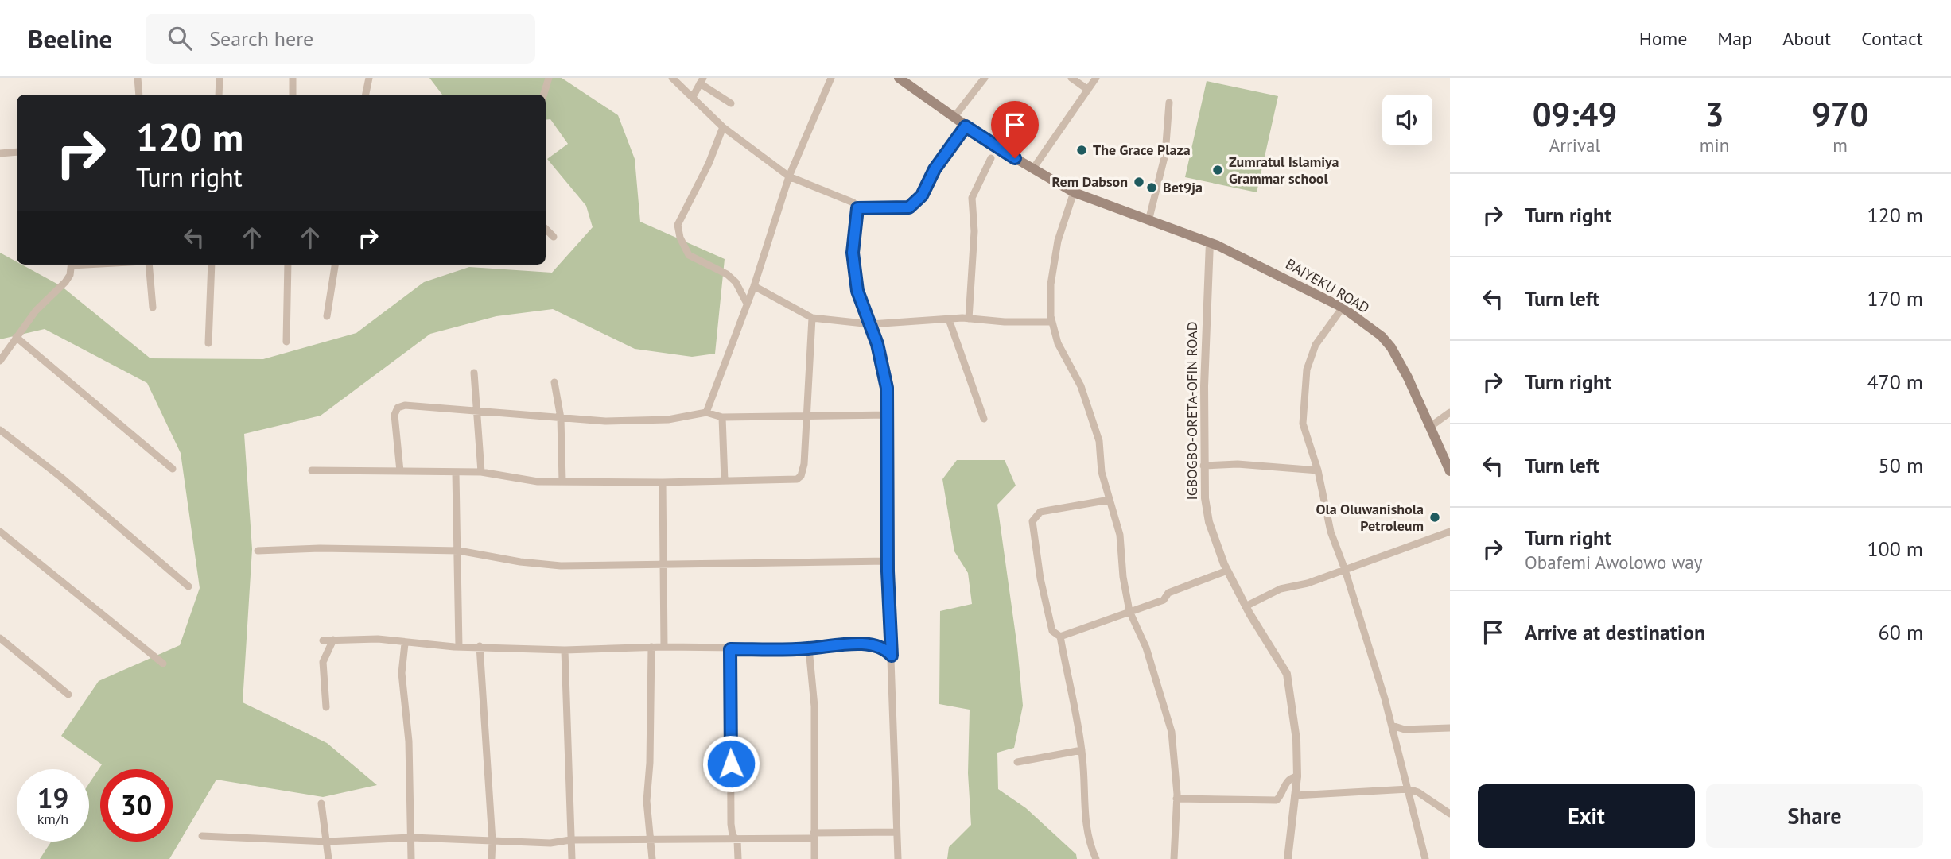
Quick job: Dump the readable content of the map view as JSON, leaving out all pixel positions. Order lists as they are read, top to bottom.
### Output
{
  "streets": {
    "main road": ["BAIYEKU ROAD"],
    "street": ["IGBOGBO-ORETA-OFIN ROAD"]
  },
  "crossings": [
    ["BAIYEKU ROAD", "IGBOGBO-ORETA-OFIN ROAD"]
  ],
  "places": [
    "The Grace Plaza",
    "Zumratul Islamiya Grammar school",
    "Rem Dabson",
    "Bet9ja",
    "Ola Oluwanishola Petroleum"
  ],
  "page": {
    "header": "Beeline",
    "search": "Search here",
    "nav": [
      "Home",
      "Map",
      "About",
      "Contact"
    ],
    "eta": [
      "09:49",
      "Arrival",
      "3",
      "min",
      "970",
      "m"
    ],
    "turn": ["120 m", "Turn right"],
    "list": [
      {
        "name": "Turn right",
        "value": "120 m"
      },
      {
        "name": "Turn left",
        "value": "170 m"
      },
      {
        "name": "Turn right",
        "value": "470 m"
      },
      {
        "name": "Turn left",
        "value": "50 m"
      },
      {
        "name": "Turn right",
        "note": "Obafemi Awolowo way",
        "value": "100 m"
      },
      {
        "name": "Arrive at destination",
        "value": "60 m"
      }
    ],
    "speed": "19 km/h",
    "limit": "30",
    "buttons": ["Exit", "Share"]
  }
}
